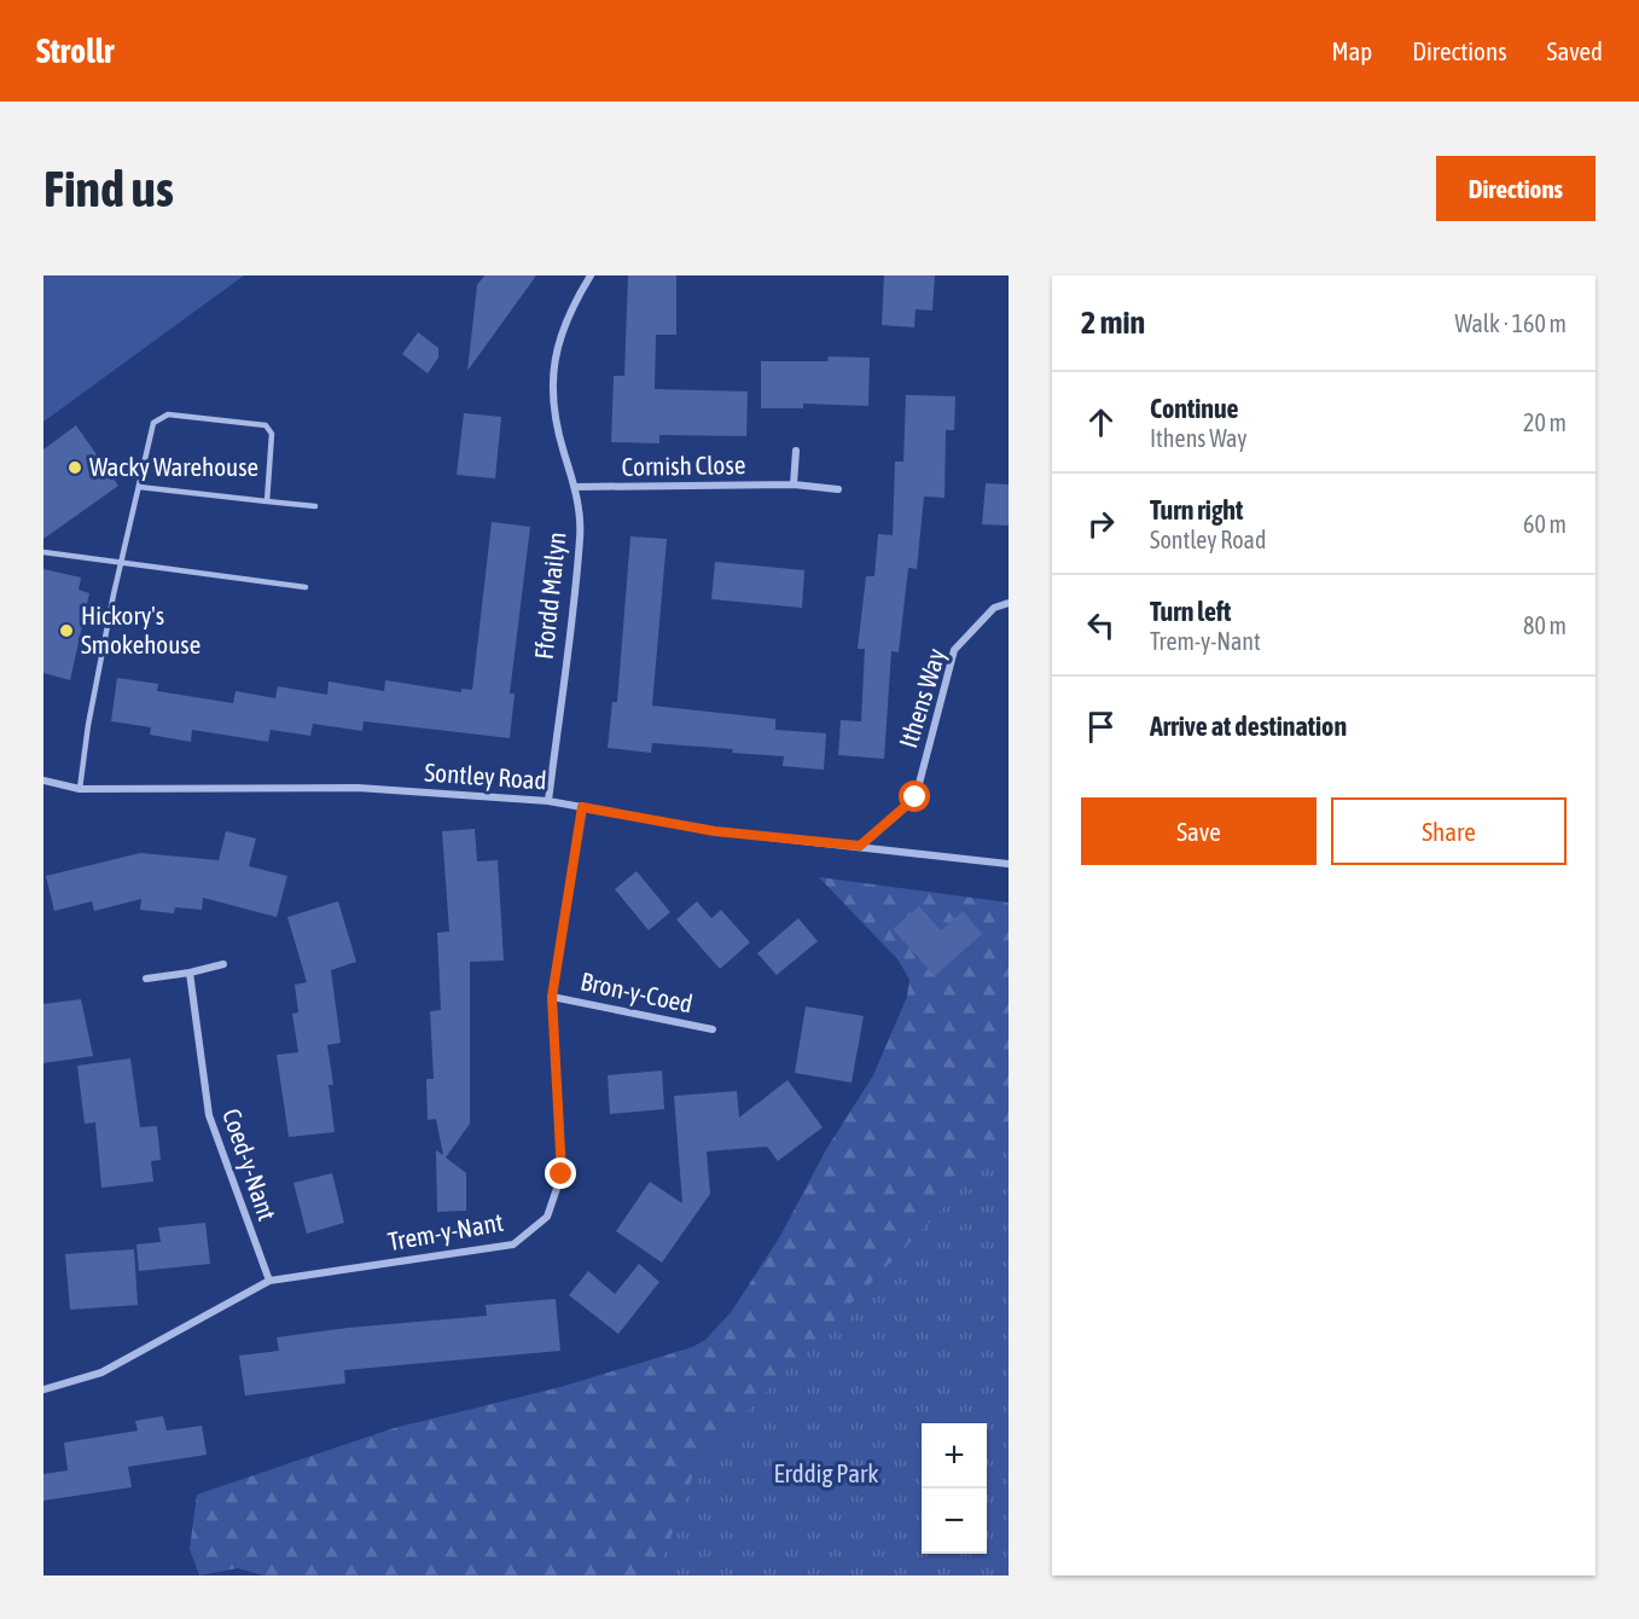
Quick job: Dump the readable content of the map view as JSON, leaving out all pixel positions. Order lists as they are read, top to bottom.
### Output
{
  "streets": {
    "street": [
      "Cornish Close",
      "Ffordd Mailyn",
      "Ithens Way",
      "Sontley Road",
      "Bron-y-Coed",
      "Coed-y-Nant",
      "Trem-y-Nant"
    ]
  },
  "crossings": [
    ["Cornish Close", "Ffordd Mailyn"],
    ["Ffordd Mailyn", "Sontley Road"],
    ["Ithens Way", "Sontley Road"],
    ["Sontley Road", "Trem-y-Nant"],
    ["Bron-y-Coed", "Trem-y-Nant"],
    ["Coed-y-Nant", "Trem-y-Nant"]
  ],
  "parks": ["Erddig Park"],
  "places": ["Wacky Warehouse", "Hickory's Smokehouse"],
  "page": {
    "header": "Strollr",
    "nav": ["Map", "Directions", "Saved"],
    "buttons": [
      "Directions",
      ["Save", "Share"]
    ],
    "title": "Find us",
    "heading": ["2 min", "Walk · 160 m"],
    "list": [
      ["Continue", "Ithens Way", "20 m"],
      ["Turn right", "Sontley Road", "60 m"],
      ["Turn left", "Trem-y-Nant", "80 m"],
      "Arrive at destination"
    ],
    "map_buttons": ["+", "−"]
  }
}
